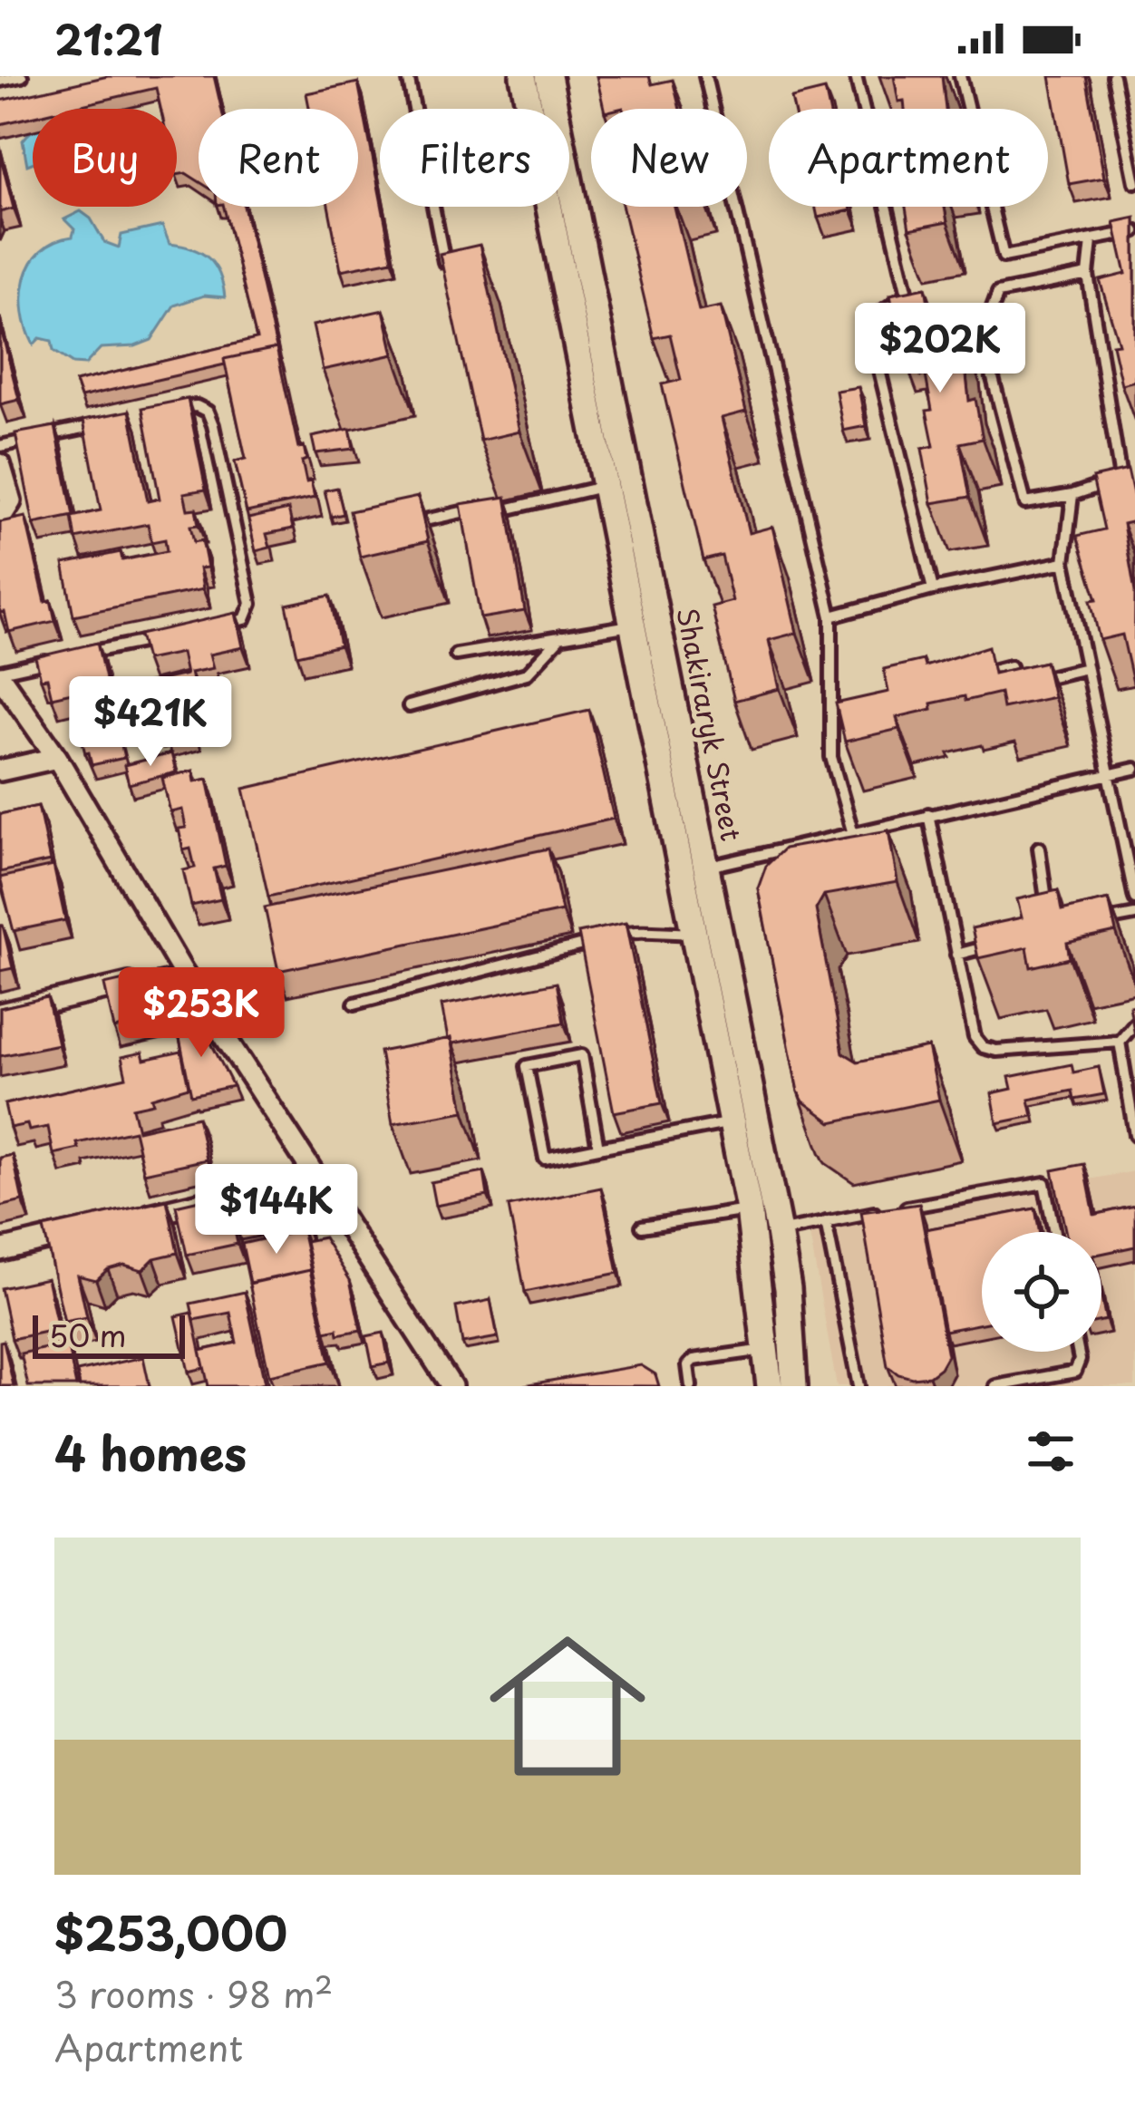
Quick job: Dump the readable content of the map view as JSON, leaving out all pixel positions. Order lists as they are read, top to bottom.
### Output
{
  "streets": {
    "main road": ["Shakiraryk Street"]
  },
  "scale_bar": "50 m",
  "page": {
    "status": "21:21",
    "chip": [
      "Buy",
      "Rent",
      "Filters",
      "New",
      "Apartment"
    ],
    "price": [
      "$202K",
      "$421K",
      "$253K",
      "$144K"
    ],
    "scale": "50 m",
    "heading": "4 homes",
    "list": [
      {
        "name": "$253,000",
        "note": "3 rooms · 98 m² · Apartment"
      }
    ]
  }
}
